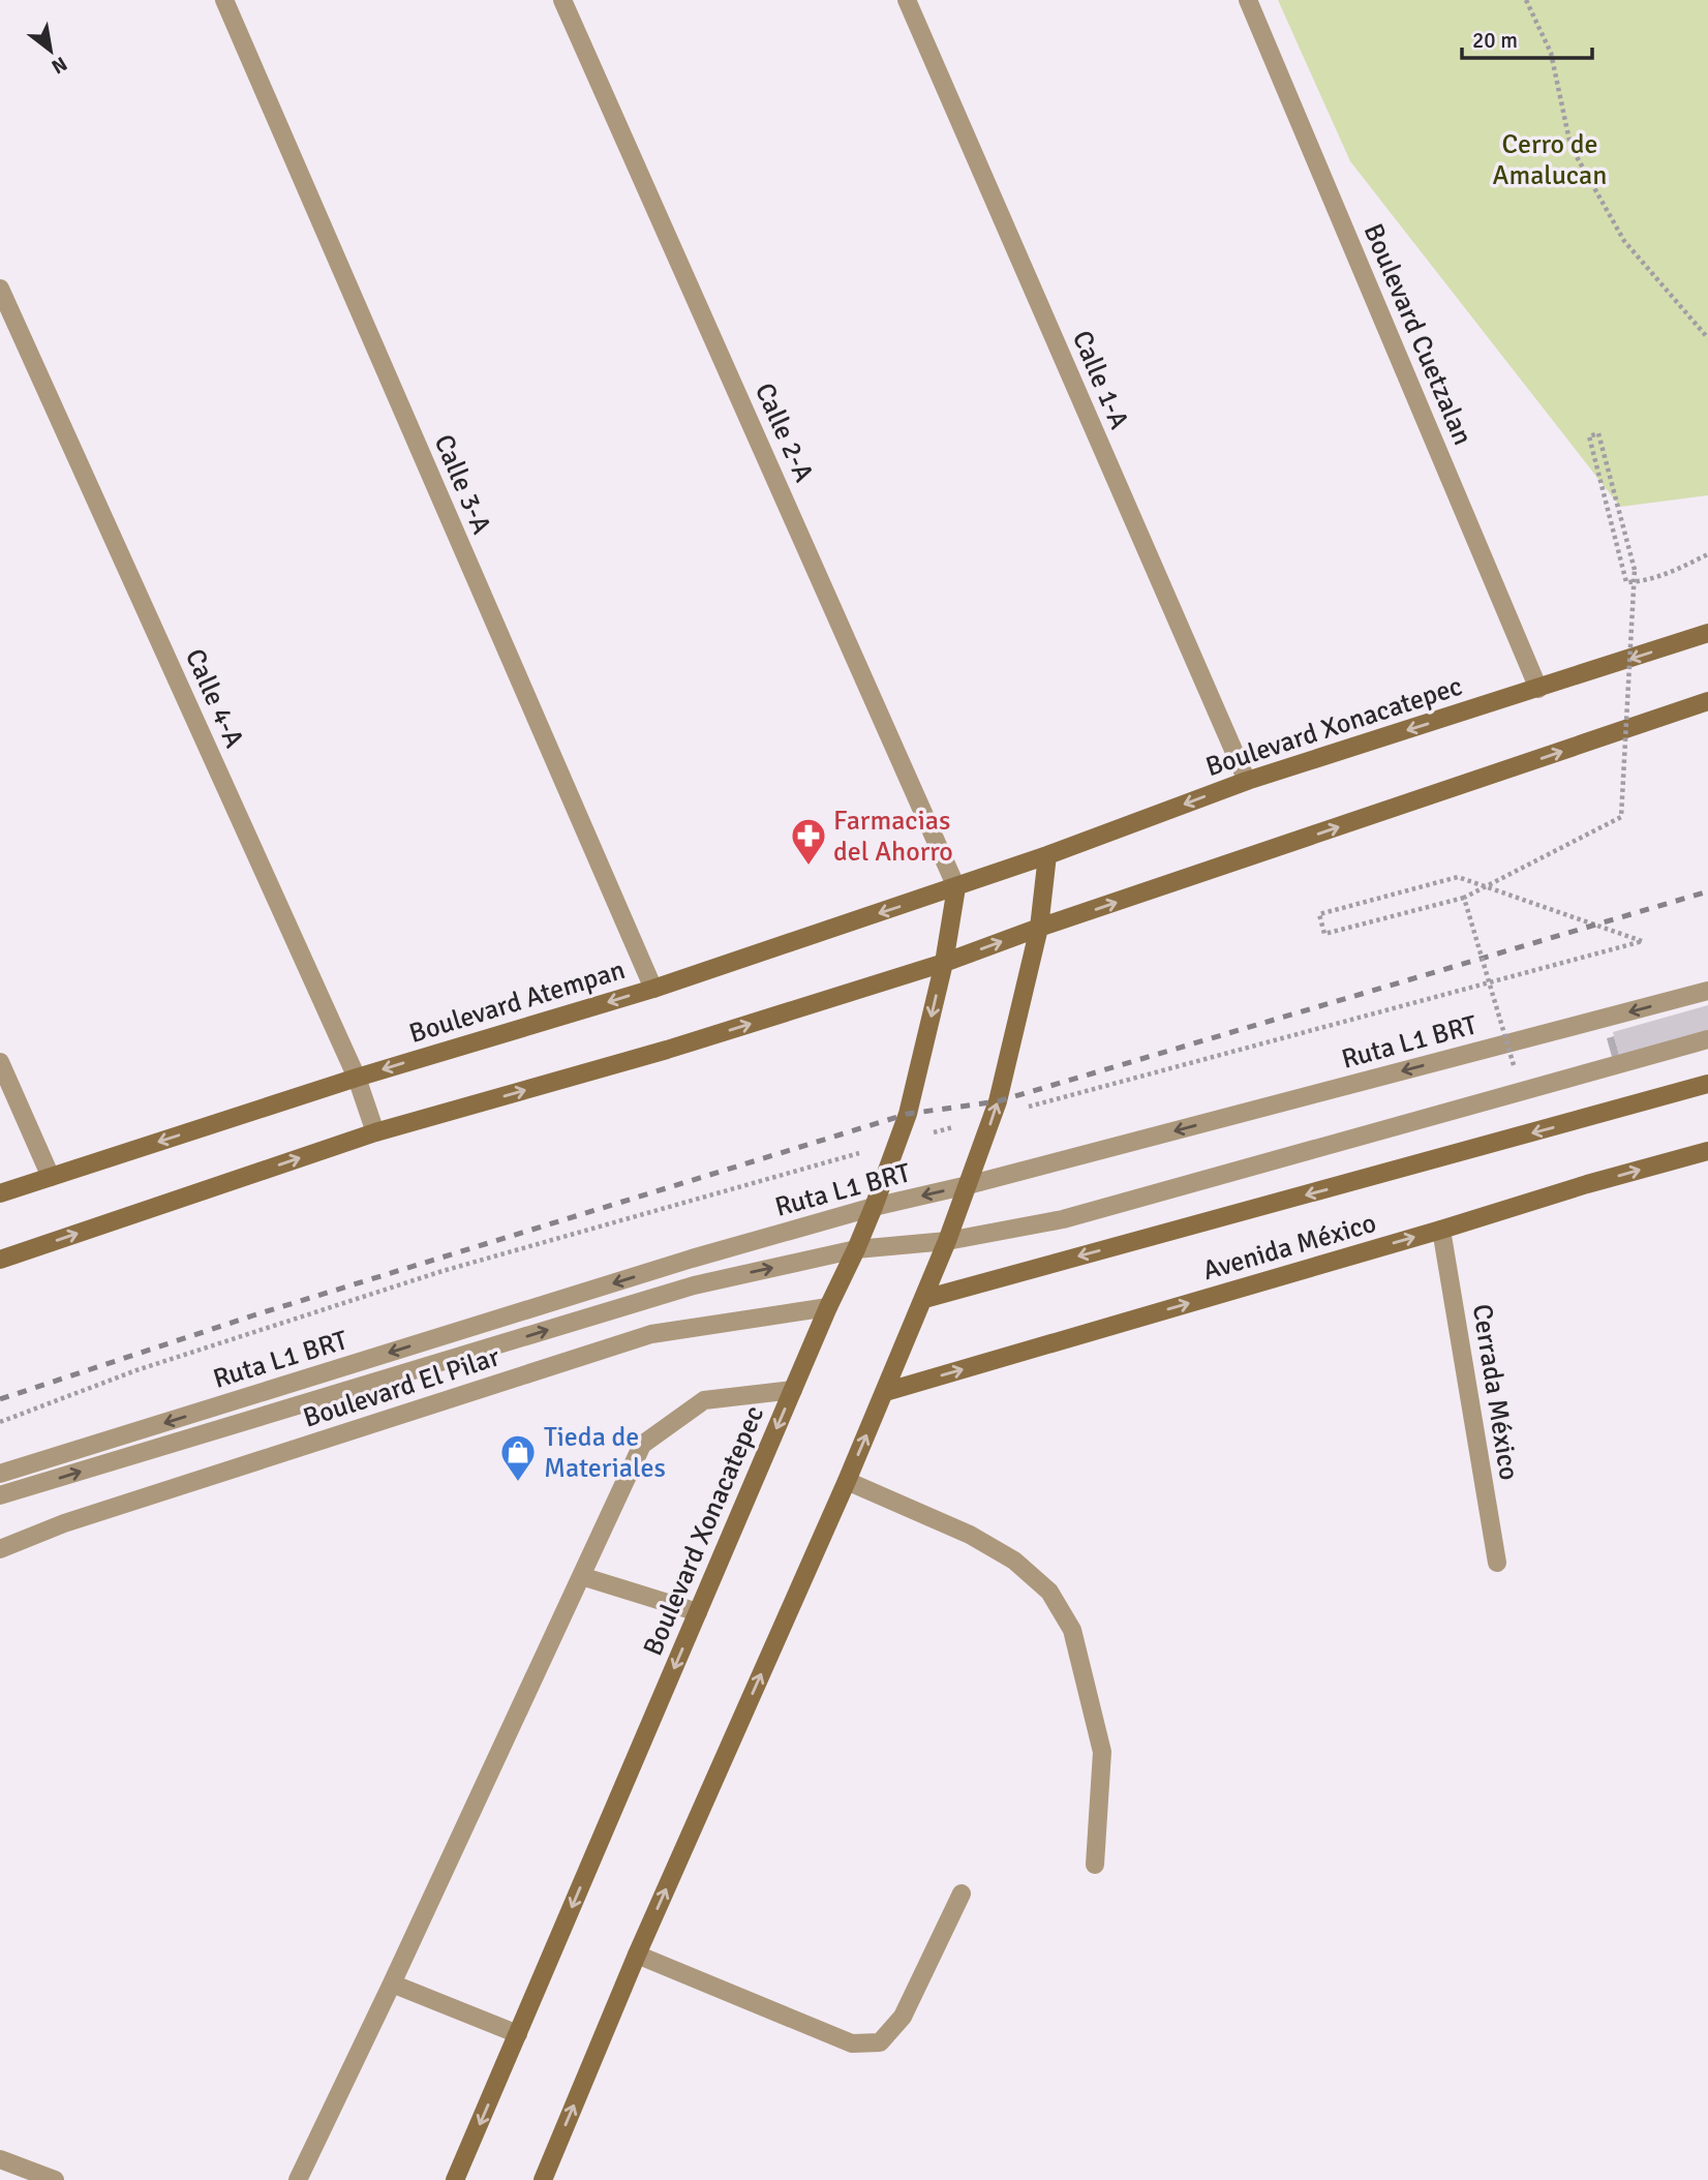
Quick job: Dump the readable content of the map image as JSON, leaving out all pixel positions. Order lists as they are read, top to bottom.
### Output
{
  "streets": {
    "main road": ["Boulevard Xonacatepec", "Boulevard Atempan", "Avenida México"],
    "street": [
      "Boulevard Cuetzalan",
      "Calle 1-A",
      "Calle 2-A",
      "Calle 3-A",
      "Calle 4-A",
      "Ruta L1 BRT",
      "Boulevard El Pilar",
      "Cerrada México"
    ]
  },
  "crossings": [
    ["Boulevard Cuetzalan", "Boulevard Xonacatepec"],
    ["Calle 1-A", "Boulevard Xonacatepec"],
    ["Calle 2-A", "Boulevard Xonacatepec"],
    ["Calle 2-A", "Boulevard Atempan"],
    ["Calle 3-A", "Boulevard Atempan"],
    ["Calle 4-A", "Boulevard Atempan"],
    ["Boulevard Xonacatepec", "Boulevard Atempan"],
    ["Boulevard Xonacatepec", "Ruta L1 BRT"],
    ["Boulevard Xonacatepec", "Boulevard El Pilar"],
    ["Avenida México", "Cerrada México"]
  ],
  "parks": ["Cerro de Amalucan"],
  "places": {
    "pharmacy": ["Farmacias del Ahorro"],
    "shop": ["Tieda de Materiales"]
  },
  "scale_bar": "20 m",
  "north": "bottom right"
}
